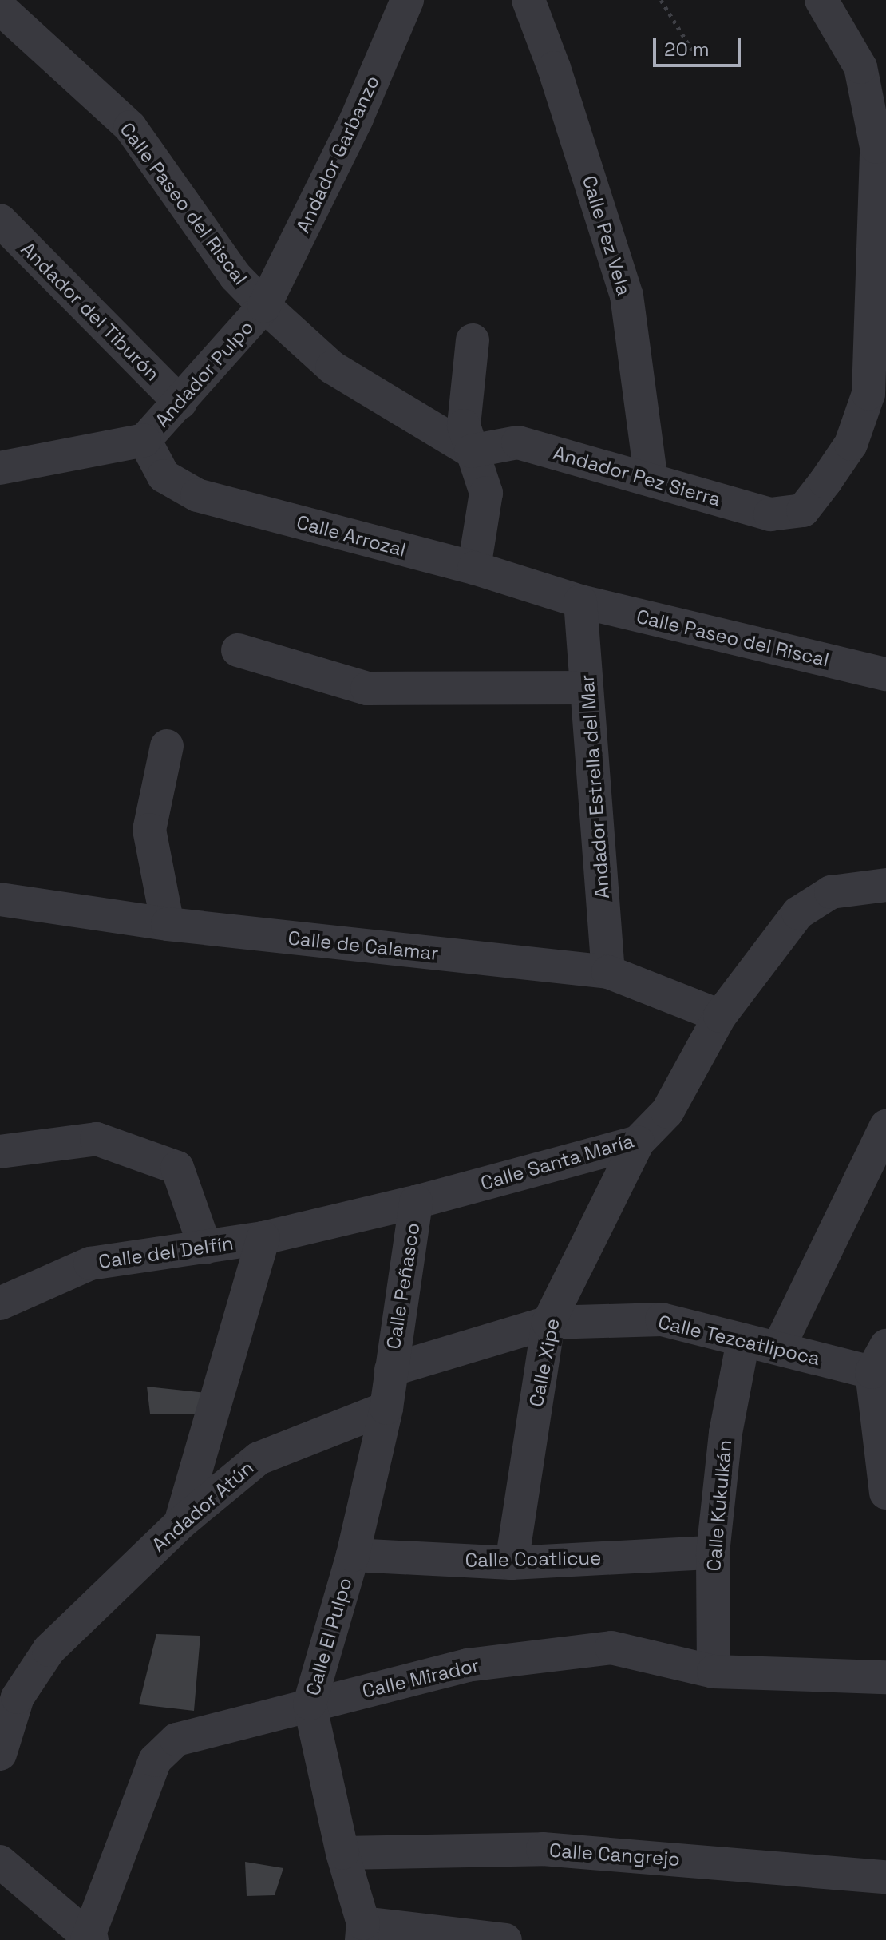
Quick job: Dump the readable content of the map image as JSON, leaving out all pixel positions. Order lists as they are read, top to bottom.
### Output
{
  "streets": {
    "street": [
      "Andador Garbanzo",
      "Calle Paseo del Riscal",
      "Calle Pez Vela",
      "Andador del Tiburón",
      "Andador Pulpo",
      "Andador Pez Sierra",
      "Calle Arrozal",
      "Andador Estrella del Mar",
      "Calle de Calamar",
      "Calle Santa María",
      "Calle del Delfín",
      "Calle Peñasco",
      "Calle Tezcatlipoca",
      "Calle Xipe",
      "Calle Kukulkán",
      "Andador Atún",
      "Calle Coatlicue",
      "Calle El Pulpo",
      "Calle Mirador",
      "Calle Cangrejo"
    ]
  },
  "crossings": [
    ["Andador Garbanzo", "Calle Paseo del Riscal"],
    ["Andador Garbanzo", "Andador Pulpo"],
    ["Calle Paseo del Riscal", "Andador Pulpo"],
    ["Calle Paseo del Riscal", "Andador Pez Sierra"],
    ["Calle Paseo del Riscal", "Calle Arrozal"],
    ["Calle Paseo del Riscal", "Andador Estrella del Mar"],
    ["Calle Pez Vela", "Andador Pez Sierra"],
    ["Andador del Tiburón", "Andador Pulpo"],
    ["Andador Pulpo", "Calle Arrozal"],
    ["Calle Arrozal", "Andador Estrella del Mar"],
    ["Andador Estrella del Mar", "Calle de Calamar"],
    ["Calle de Calamar", "Calle Santa María"],
    ["Calle Santa María", "Calle del Delfín"],
    ["Calle Santa María", "Calle Peñasco"],
    ["Calle Santa María", "Calle Xipe"],
    ["Calle Peñasco", "Calle Tezcatlipoca"],
    ["Calle Peñasco", "Calle El Pulpo"],
    ["Calle Tezcatlipoca", "Calle Xipe"],
    ["Calle Tezcatlipoca", "Calle Kukulkán"],
    ["Calle Tezcatlipoca", "Calle El Pulpo"],
    ["Calle Xipe", "Calle Coatlicue"],
    ["Calle Kukulkán", "Calle Coatlicue"],
    ["Calle Kukulkán", "Calle Mirador"],
    ["Andador Atún", "Calle El Pulpo"],
    ["Calle Coatlicue", "Calle El Pulpo"],
    ["Calle El Pulpo", "Calle Mirador"],
    ["Calle El Pulpo", "Calle Cangrejo"]
  ],
  "scale_bar": "20 m"
}
